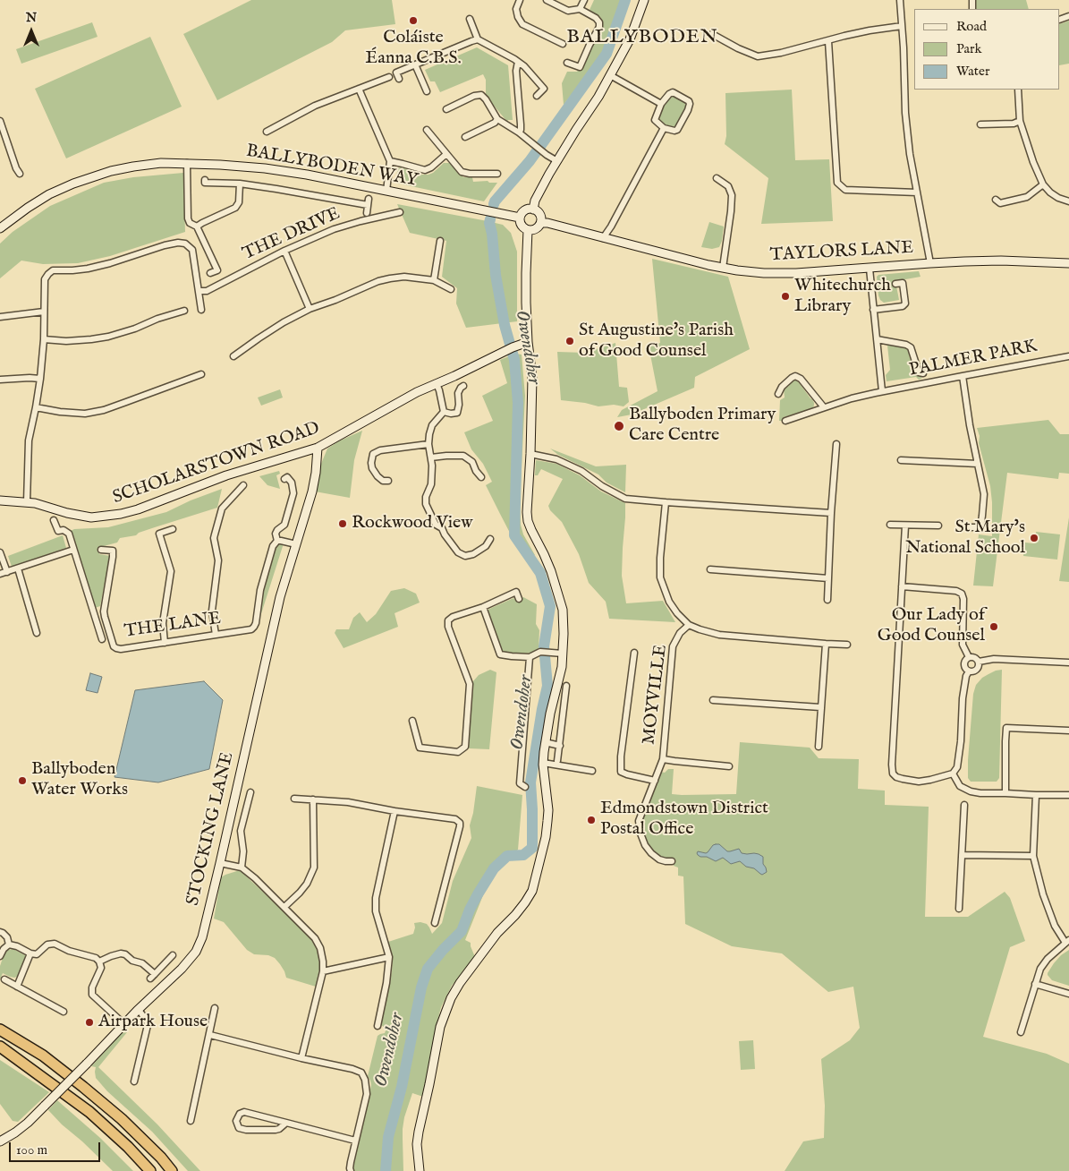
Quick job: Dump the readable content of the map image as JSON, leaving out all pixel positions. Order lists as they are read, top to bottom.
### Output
{
  "streets": {
    "main road": [
      "BALLYBODEN WAY",
      "TAYLORS LANE",
      "SCHOLARSTOWN ROAD",
      "STOCKING LANE"
    ],
    "street": [
      "THE DRIVE",
      "PALMER PARK",
      "THE LANE",
      "MOYVILLE"
    ]
  },
  "crossings": [
    ["BALLYBODEN WAY", "TAYLORS LANE"],
    ["SCHOLARSTOWN ROAD", "STOCKING LANE"]
  ],
  "districts": ["BALLYBODEN"],
  "water": ["Owendoher"],
  "places": [
    "Coláiste Éanna C.B.S.",
    "Whitechurch Library",
    "St Augustine's Parish of Good Counsel",
    "Ballyboden Primary Care Centre",
    "Rockwood View",
    "St Mary's National School",
    "Our Lady of Good Counsel",
    "Ballyboden Water Works",
    "Edmondstown District Postal Office",
    "Airpark House"
  ],
  "legend": ["Road", "Park", "Water"],
  "scale_bar": "100 m",
  "north": "top"
}
